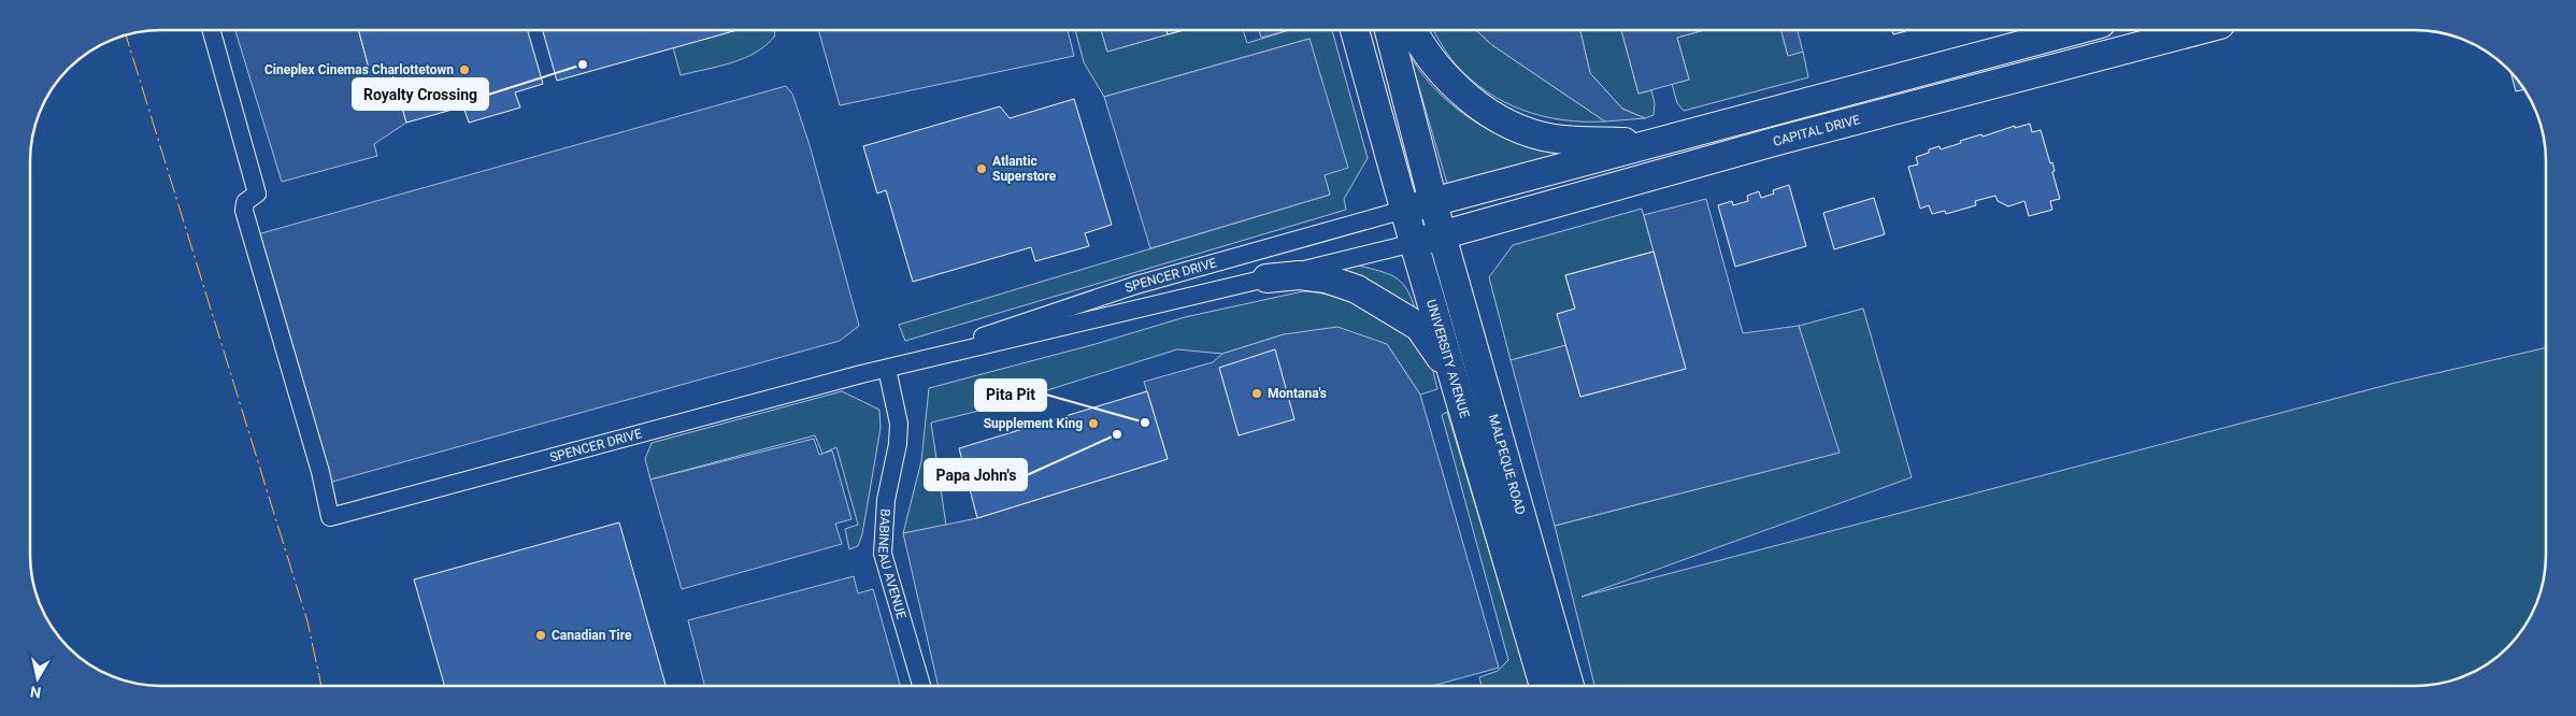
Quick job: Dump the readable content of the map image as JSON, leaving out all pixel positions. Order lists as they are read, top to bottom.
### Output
{
  "streets": {
    "main road": [
      "CAPITAL DRIVE",
      "SPENCER DRIVE",
      "UNIVERSITY AVENUE",
      "MALPEQUE ROAD"
    ],
    "street": ["BABINEAU AVENUE"]
  },
  "crossings": [
    ["CAPITAL DRIVE", "SPENCER DRIVE"],
    ["CAPITAL DRIVE", "UNIVERSITY AVENUE"],
    ["CAPITAL DRIVE", "MALPEQUE ROAD"],
    ["SPENCER DRIVE", "UNIVERSITY AVENUE"],
    ["SPENCER DRIVE", "BABINEAU AVENUE"]
  ],
  "places": [
    "Royalty Crossing",
    "Cineplex Cinemas Charlottetown",
    "Atlantic Superstore",
    "Montana's",
    "Pita Pit",
    "Supplement King",
    "Papa John's",
    "Canadian Tire"
  ],
  "north": "bottom"
}
